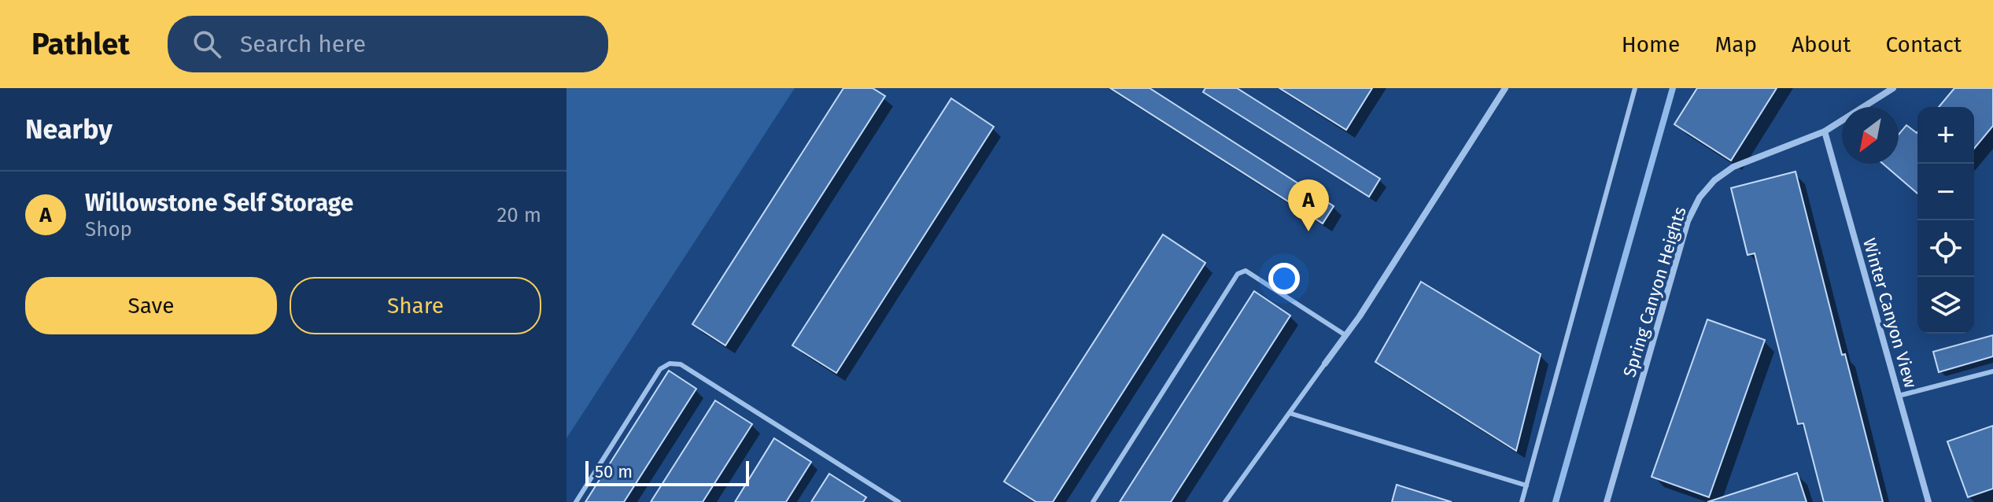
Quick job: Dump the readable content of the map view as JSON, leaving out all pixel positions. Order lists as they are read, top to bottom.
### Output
{
  "streets": {
    "street": ["Spring Canyon Heights", "Winter Canyon View"]
  },
  "crossings": [
    ["Spring Canyon Heights", "Winter Canyon View"]
  ],
  "scale_bar": "50 m",
  "north": "bottom left",
  "page": {
    "header": "Pathlet",
    "search": "Search here",
    "nav": [
      "Home",
      "Map",
      "About",
      "Contact"
    ],
    "heading": "Nearby",
    "map_buttons": ["+", "−"],
    "list": [
      {
        "mark": "A",
        "name": "Willowstone Self Storage",
        "note": "Shop",
        "value": "20 m"
      }
    ],
    "pins": "A",
    "buttons": ["Save", "Share"],
    "scale": "50 m"
  }
}
